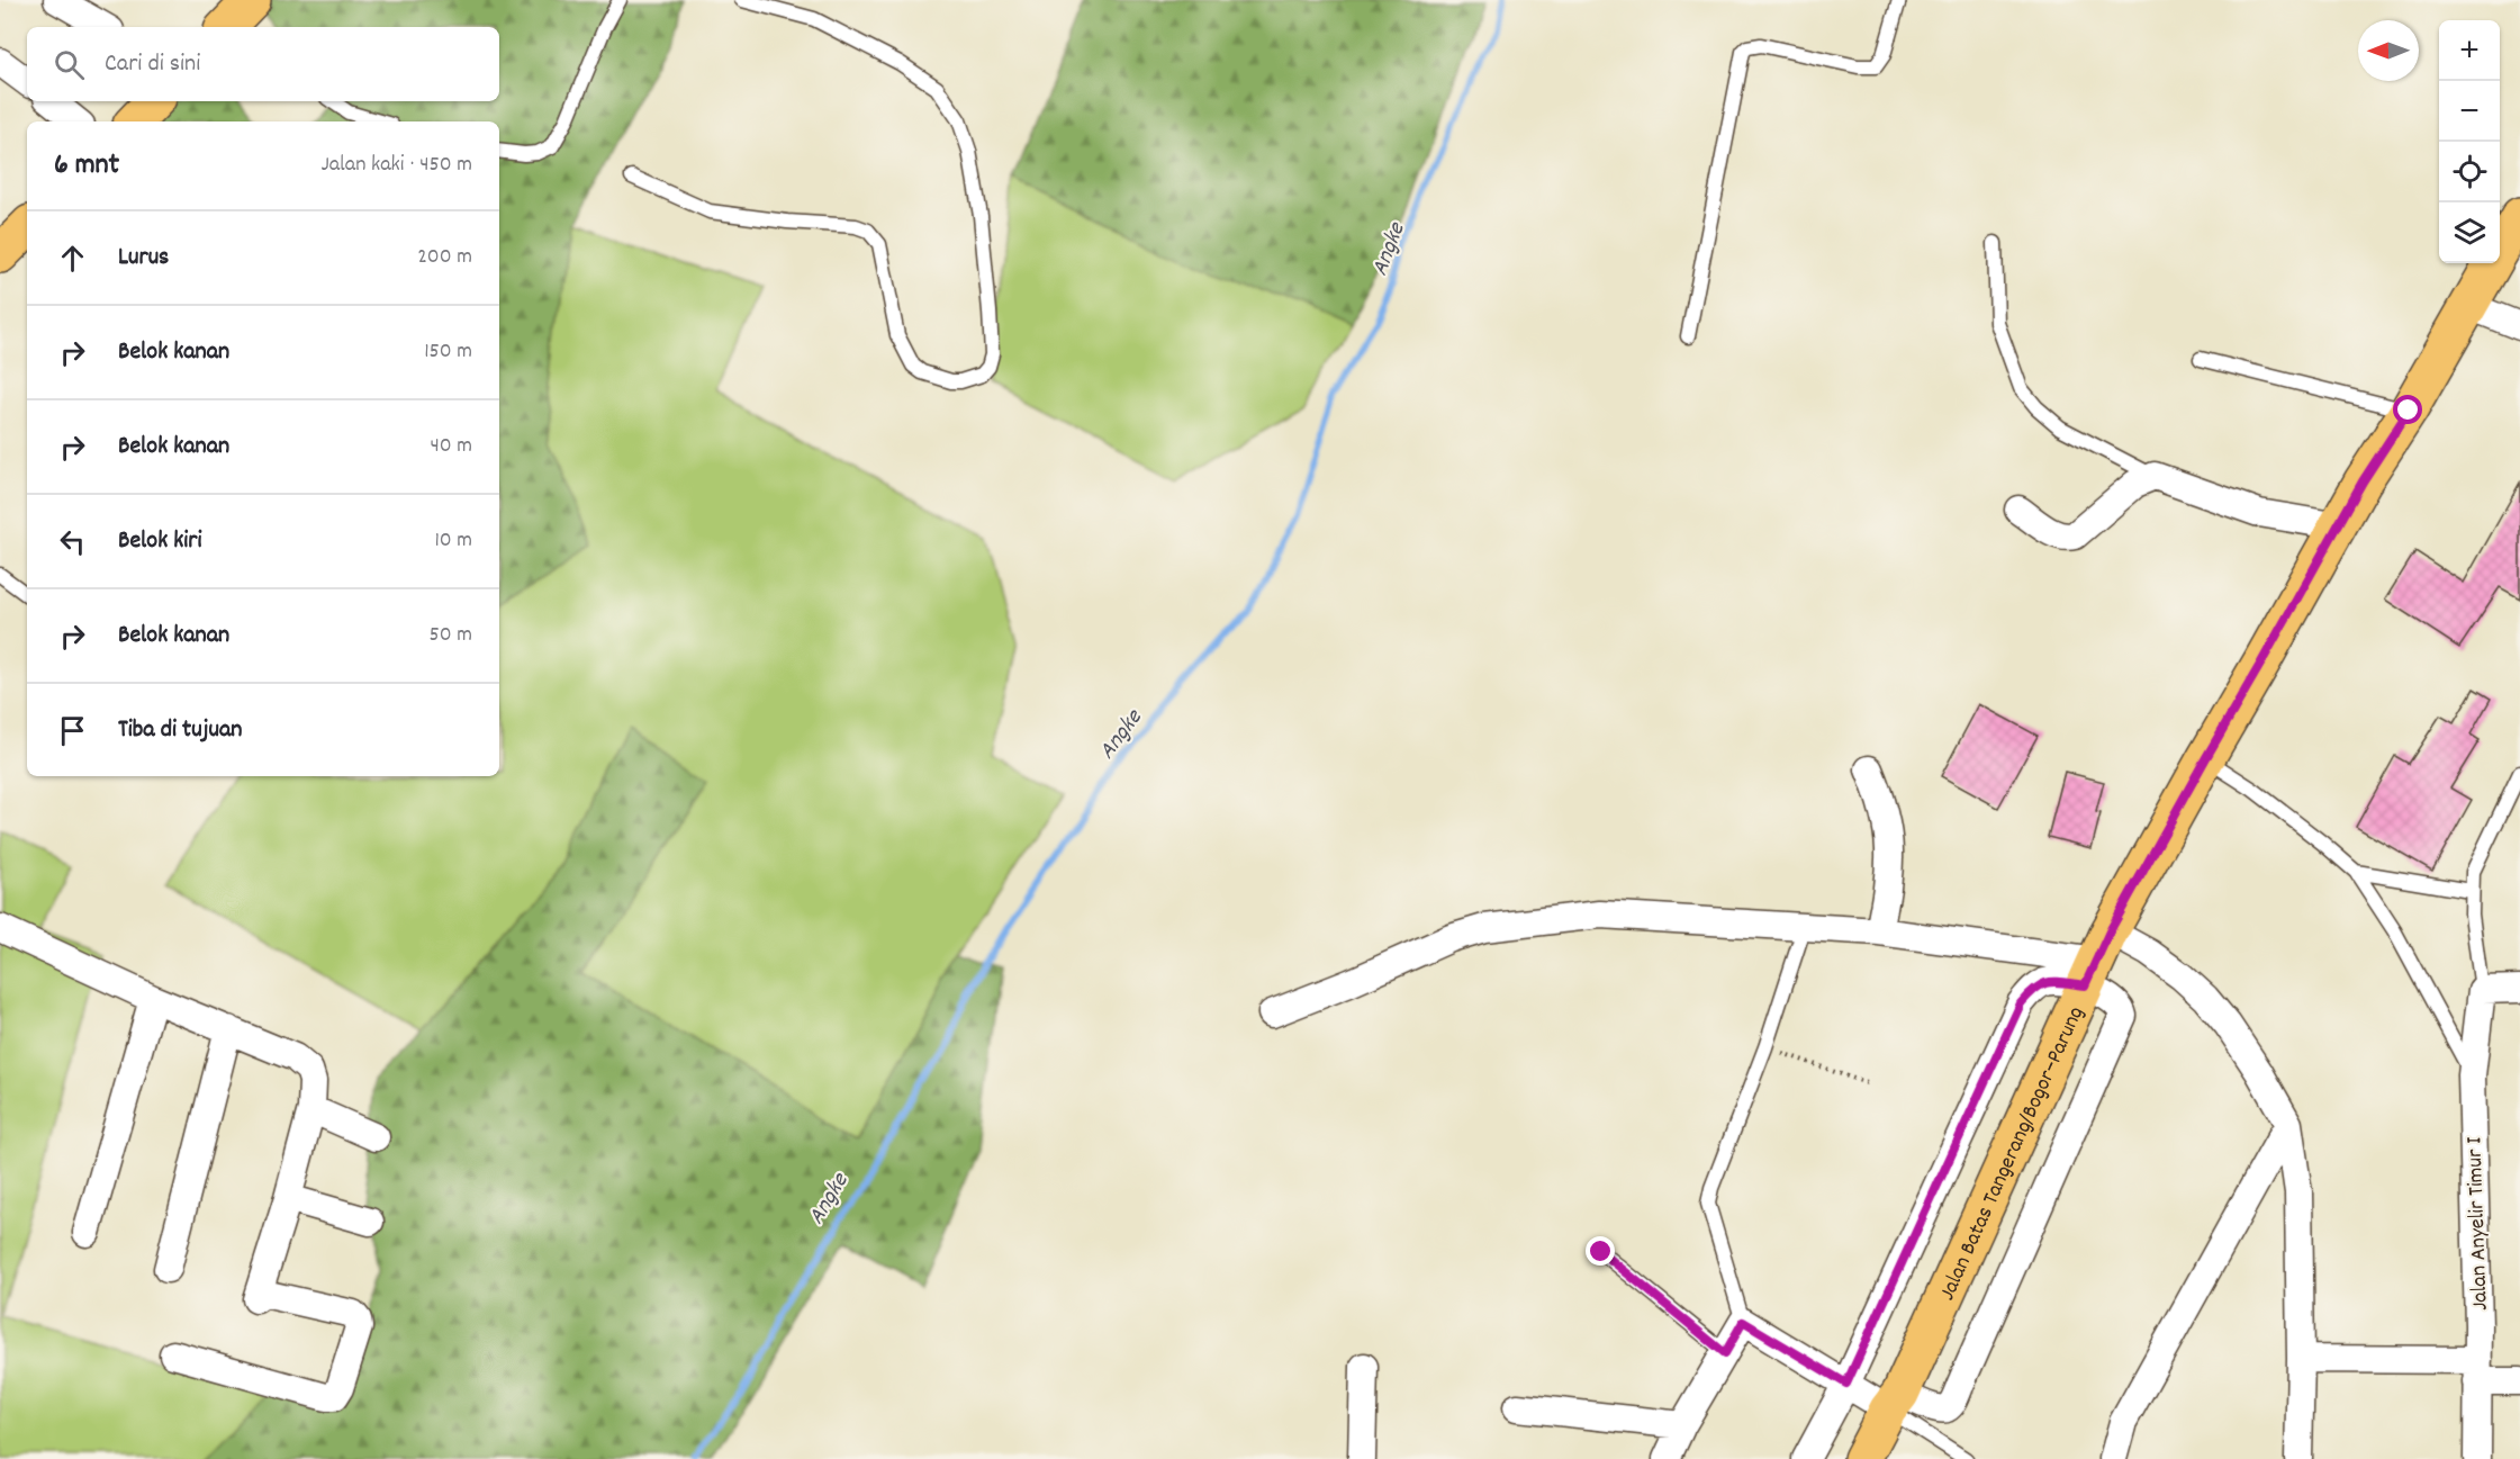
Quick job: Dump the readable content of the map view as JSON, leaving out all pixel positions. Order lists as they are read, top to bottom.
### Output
{
  "streets": {
    "main road": ["Jalan Batas Tangerang/Bogor–Parung"],
    "street": ["Jalan Anyelir Timur I"]
  },
  "water": ["Angke"],
  "north": "left",
  "page": {
    "map_buttons": ["+", "−"],
    "search": "Cari di sini",
    "heading": ["6 mnt", "Jalan kaki · 450 m"],
    "list": [
      ["Lurus", "200 m"],
      ["Belok kanan", "150 m"],
      ["Belok kanan", "40 m"],
      ["Belok kiri", "10 m"],
      ["Belok kanan", "50 m"],
      "Tiba di tujuan"
    ]
  }
}
